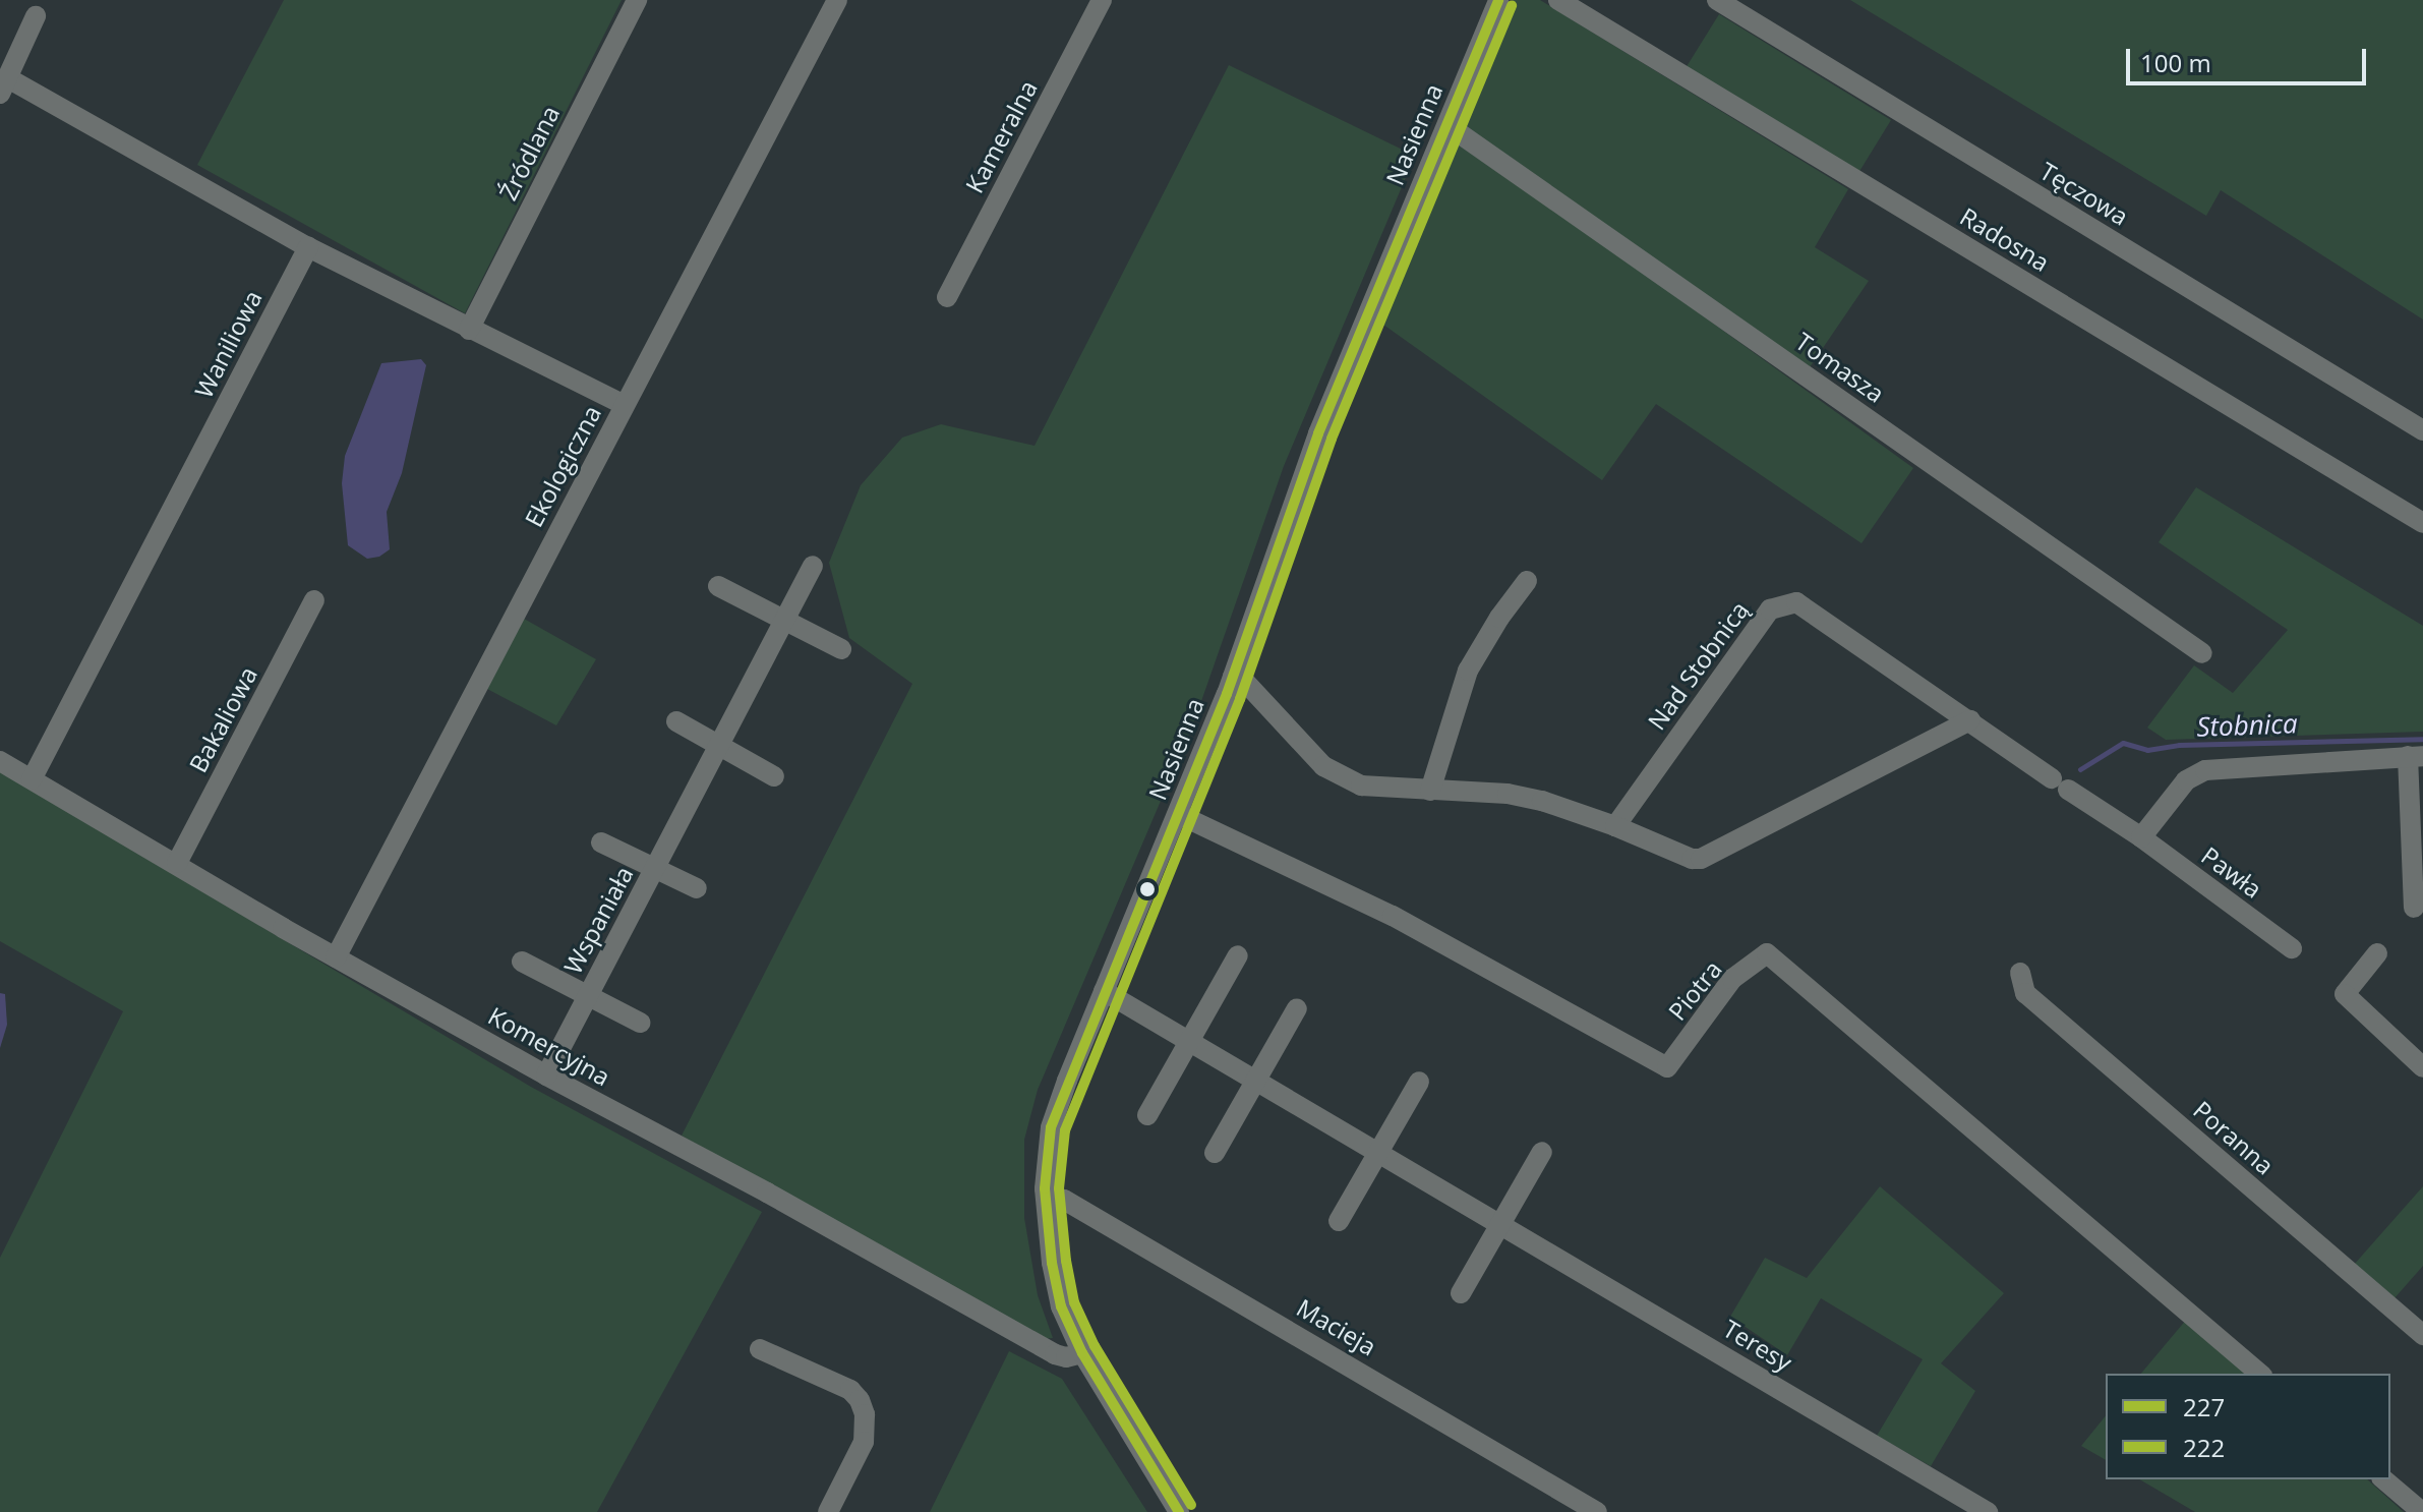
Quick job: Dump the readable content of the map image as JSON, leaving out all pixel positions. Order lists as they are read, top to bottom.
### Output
{
  "streets": {
    "street": [
      "Nasienna",
      "Kameralna",
      "Źródlana",
      "Tęczowa",
      "Radosna",
      "Waniliowa",
      "Tomasza",
      "Ekologiczna",
      "Nad Stobnicą",
      "Bakaliowa",
      "Pawła",
      "Wspaniała",
      "Piotra",
      "Komercyjna",
      "Poranna",
      "Macieja",
      "Teresy"
    ]
  },
  "crossings": [
    ["Nasienna", "Tomasza"],
    ["Nasienna", "Piotra"],
    ["Nasienna", "Komercyjna"],
    ["Nasienna", "Macieja"],
    ["Nasienna", "Teresy"],
    ["Waniliowa", "Komercyjna"],
    ["Ekologiczna", "Komercyjna"],
    ["Nad Stobnicą", "Pawła"],
    ["Bakaliowa", "Komercyjna"],
    ["Wspaniała", "Komercyjna"]
  ],
  "water": ["Stobnica"],
  "lines": ["transit line 227", "transit line 222"],
  "legend": ["227", "222"],
  "scale_bar": "100 m"
}
